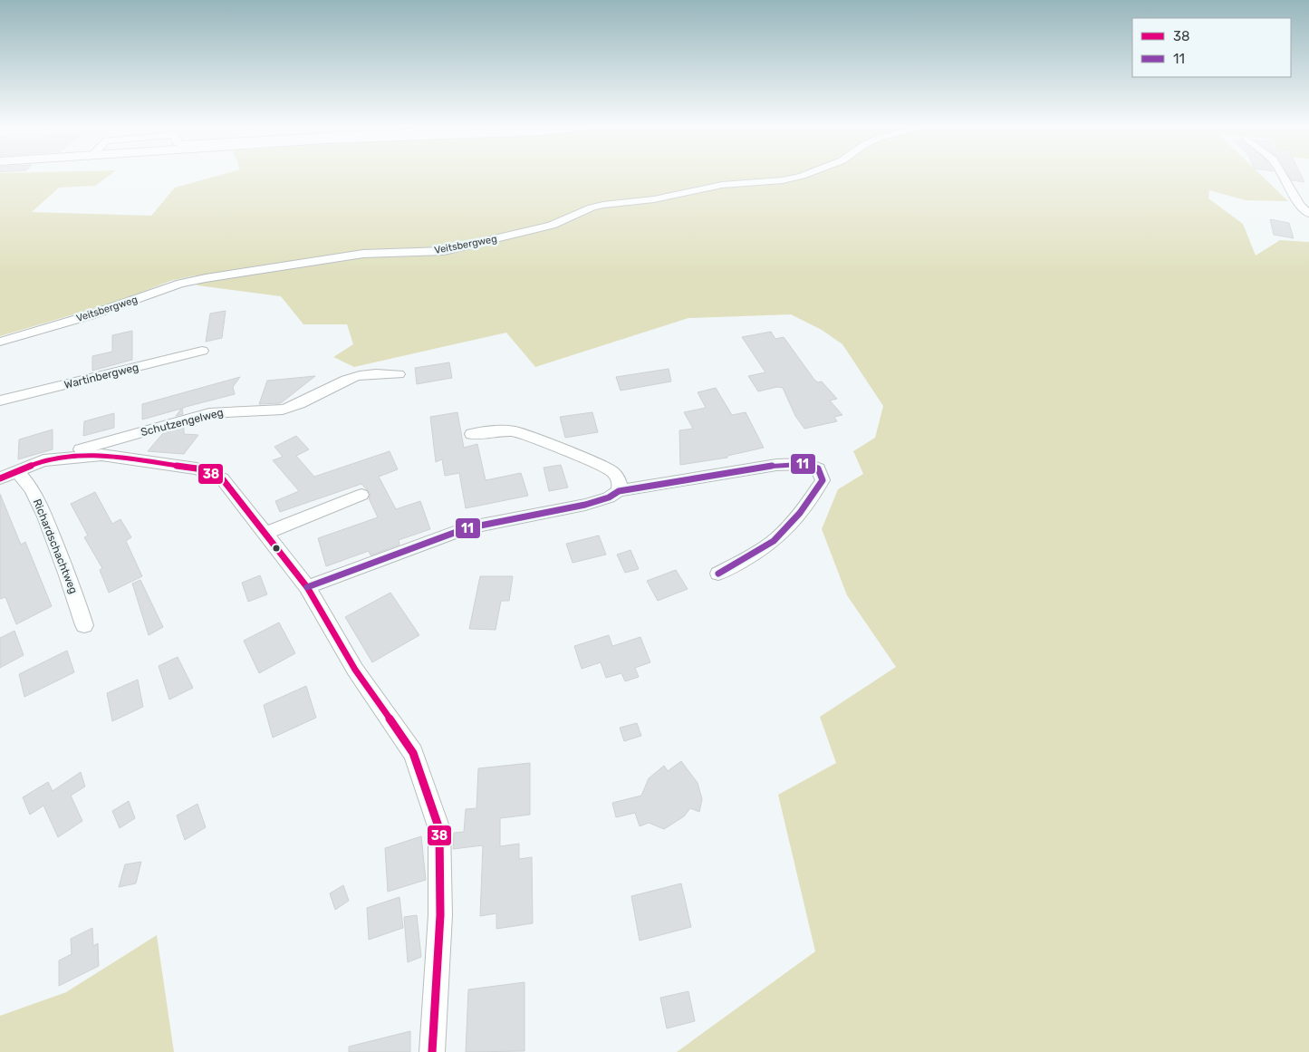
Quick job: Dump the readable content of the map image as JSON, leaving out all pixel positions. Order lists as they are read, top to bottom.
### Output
{
  "streets": {
    "street": [
      "Veitsbergweg",
      "Wartinbergweg",
      "Schutzengelweg",
      "Richardschachtweg"
    ]
  },
  "lines": ["transit line 38", "transit line 11"],
  "legend": ["38", "11"]
}
